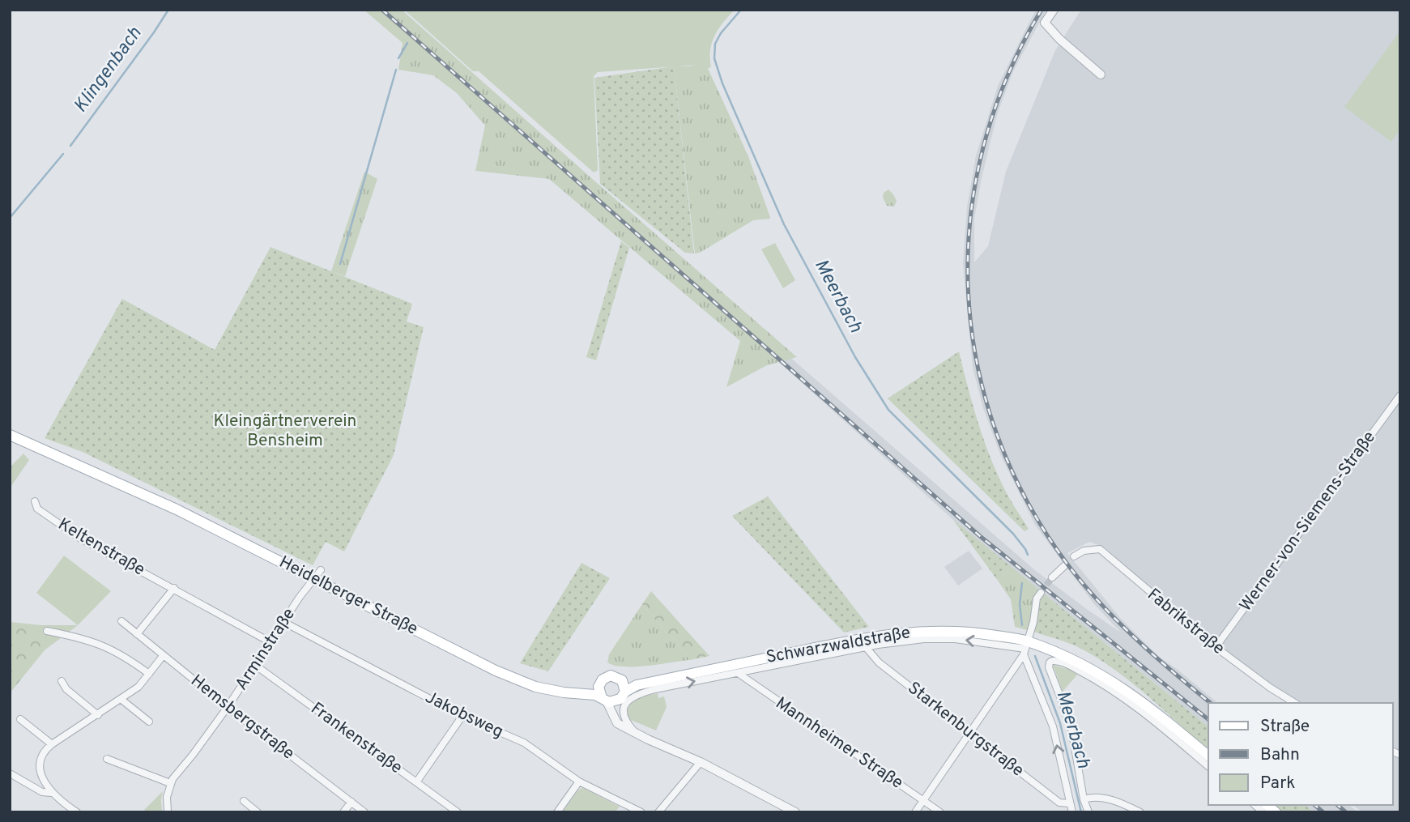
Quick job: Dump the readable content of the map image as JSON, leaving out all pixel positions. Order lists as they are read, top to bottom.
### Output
{
  "streets": {
    "main road": ["Heidelberger Straße", "Schwarzwaldstraße"],
    "street": [
      "Werner-von-Siemens-Straße",
      "Keltenstraße",
      "Fabrikstraße",
      "Arminstraße",
      "Jakobsweg",
      "Hemsbergstraße",
      "Starkenburgstraße",
      "Frankenstraße",
      "Mannheimer Straße"
    ]
  },
  "crossings": [
    ["Werner-von-Siemens-Straße", "Fabrikstraße"],
    ["Keltenstraße", "Arminstraße"],
    ["Heidelberger Straße", "Schwarzwaldstraße"],
    ["Heidelberger Straße", "Arminstraße"],
    ["Schwarzwaldstraße", "Starkenburgstraße"],
    ["Schwarzwaldstraße", "Mannheimer Straße"],
    ["Arminstraße", "Jakobsweg"],
    ["Arminstraße", "Hemsbergstraße"],
    ["Arminstraße", "Frankenstraße"]
  ],
  "water": ["Klingenbach", "Meerbach"],
  "parks": ["Kleingärtnerverein Bensheim"],
  "legend": ["Straße", "Bahn", "Park"]
}
